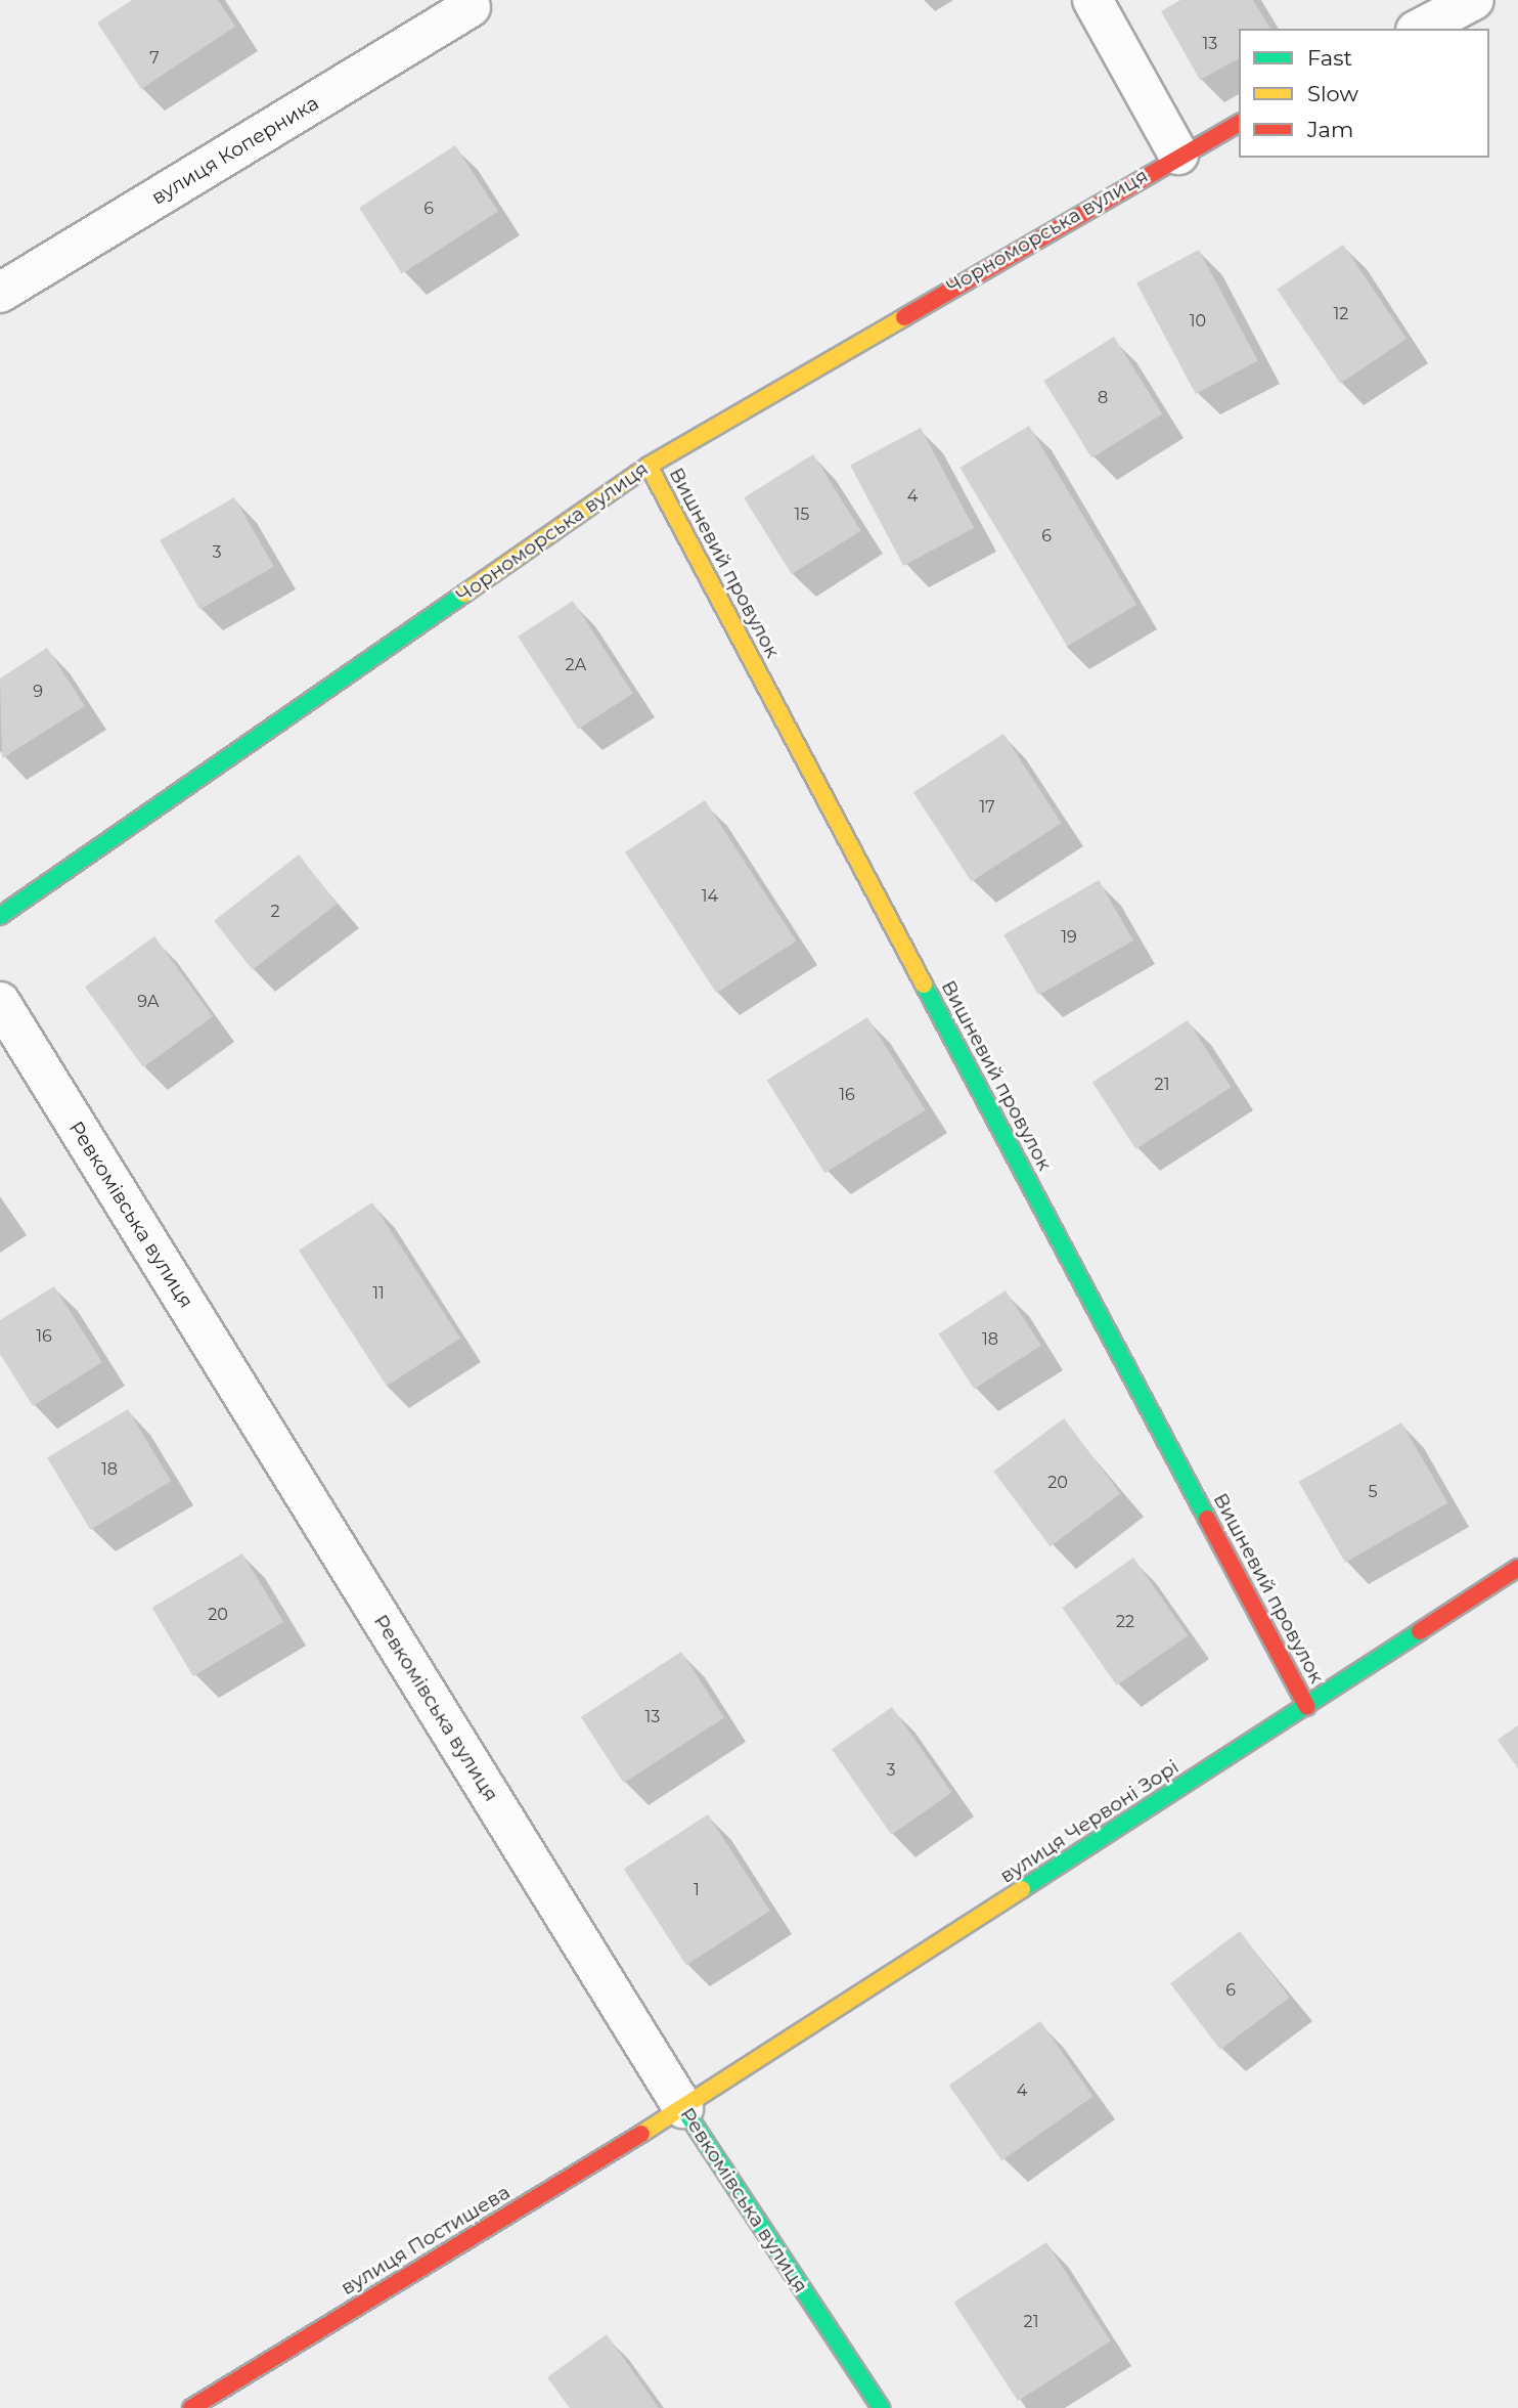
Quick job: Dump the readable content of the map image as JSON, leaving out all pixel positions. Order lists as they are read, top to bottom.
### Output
{
  "streets": {
    "street": [
      "вулиця Коперника",
      "Чорноморська вулиця",
      "Вишневий провулок",
      "Ревкомівська вулиця",
      "вулиця Червоні Зорі",
      "вулиця Постишева"
    ]
  },
  "crossings": [
    ["Чорноморська вулиця", "Вишневий провулок"],
    ["Вишневий провулок", "вулиця Червоні Зорі"],
    ["Ревкомівська вулиця", "вулиця Червоні Зорі"],
    ["Ревкомівська вулиця", "вулиця Постишева"],
    ["вулиця Червоні Зорі", "вулиця Постишева"]
  ],
  "house_numbers": [
    "13",
    "7",
    "6",
    "12",
    "10",
    "8",
    "4",
    "15",
    "6",
    "3",
    "2А",
    "9",
    "17",
    "14",
    "2",
    "19",
    "9А",
    "21",
    "16",
    "11",
    "16",
    "18",
    "18",
    "20",
    "5",
    "20",
    "22",
    "13",
    "3",
    "1",
    "6",
    "4",
    "21"
  ],
  "legend": ["Fast", "Slow", "Jam"]
}
